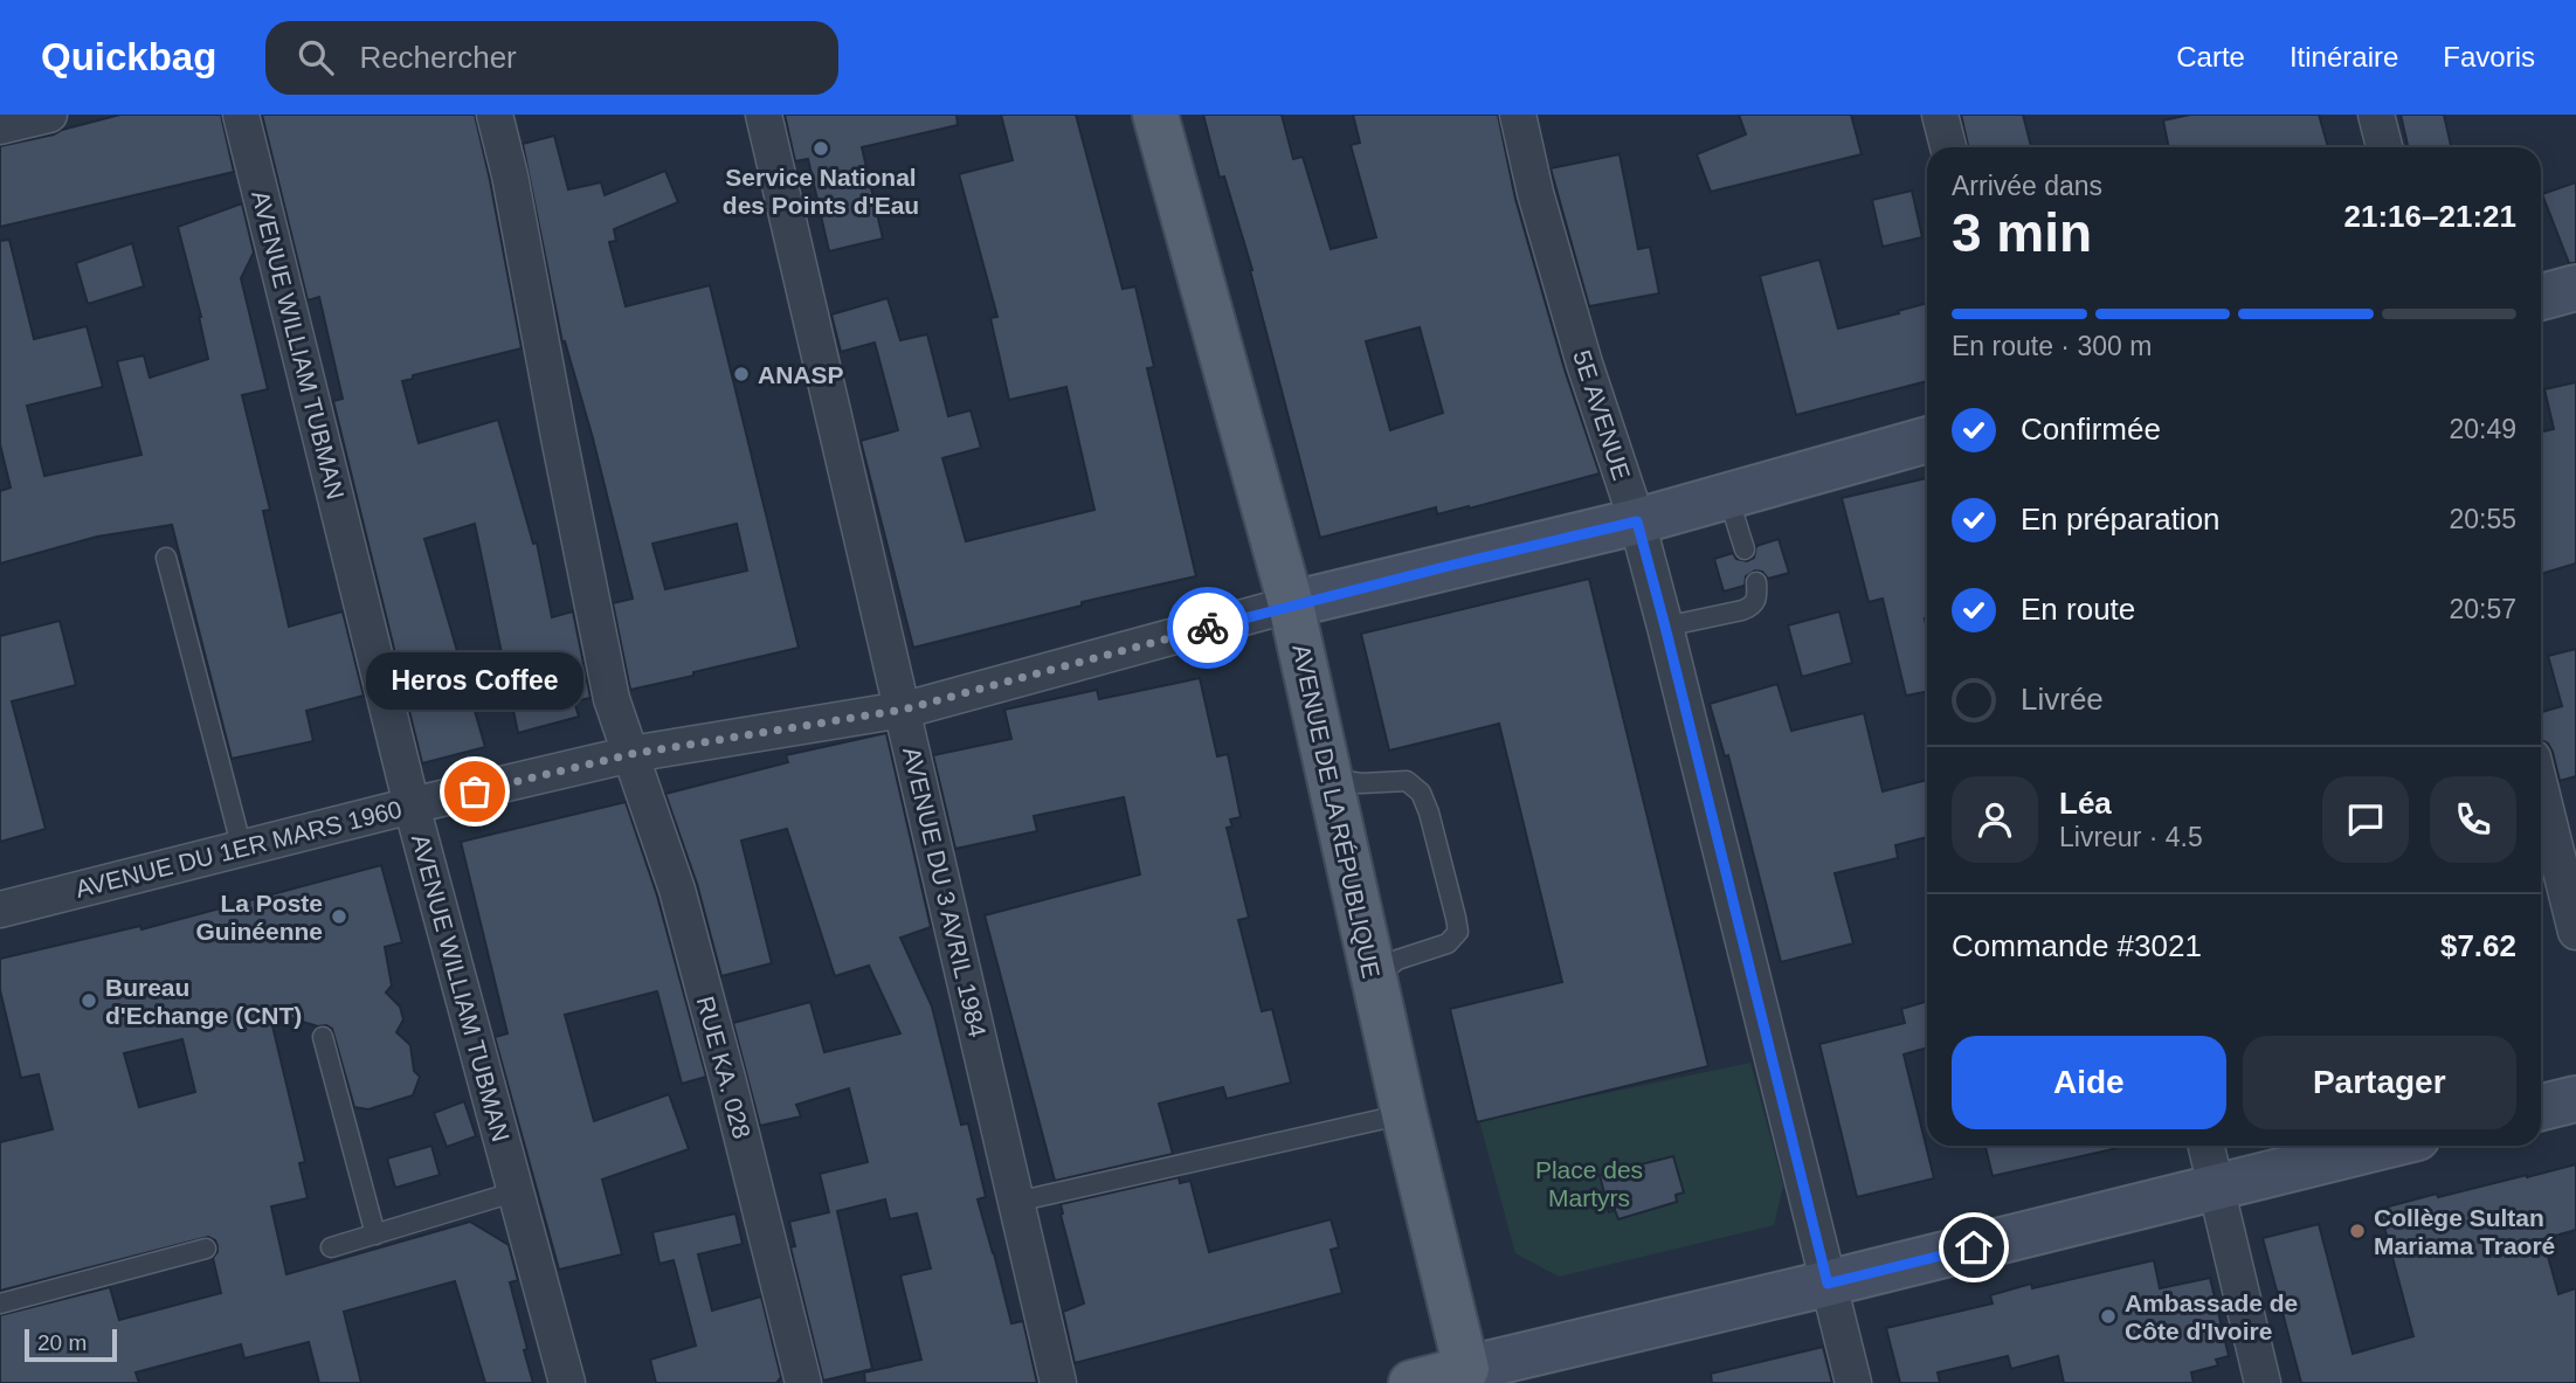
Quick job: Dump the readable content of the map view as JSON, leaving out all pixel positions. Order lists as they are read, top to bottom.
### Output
{
  "streets": {
    "main road": ["AVENUE DE LA RÉPUBLIQUE"],
    "street": [
      "AVENUE WILLIAM TUBMAN",
      "5E AVENUE",
      "AVENUE DU 1ER MARS 1960",
      "AVENUE DU 3 AVRIL 1984",
      "RUE KA. 028"
    ]
  },
  "crossings": [
    ["AVENUE WILLIAM TUBMAN", "AVENUE DU 1ER MARS 1960"],
    ["AVENUE DE LA RÉPUBLIQUE", "AVENUE DU 1ER MARS 1960"],
    ["AVENUE DU 1ER MARS 1960", "AVENUE DU 3 AVRIL 1984"],
    ["AVENUE DU 1ER MARS 1960", "RUE KA. 028"]
  ],
  "parks": ["Place des Martyrs"],
  "places": [
    "Service National des Points d'Eau",
    "ANASP",
    "Heros Coffee",
    "La Poste Guinéenne",
    "Bureau d'Echange (CNT)",
    "Collège Sultan Mariama Traoré",
    "Ambassade de Côte d'Ivoire"
  ],
  "scale_bar": "20 m",
  "page": {
    "header": "Quickbag",
    "search": "Rechercher",
    "nav": ["Carte", "Itinéraire", "Favoris"],
    "heading": ["3 min", "Arrivée dans", "21:16–21:21"],
    "panel": [
      "Léa",
      "Livreur · 4.5",
      "Commande #3021",
      "$7.62"
    ],
    "bar": "En route · 300 m",
    "list": [
      ["Confirmée", "20:49"],
      ["En préparation", "20:55"],
      ["En route", "20:57"],
      "Livrée"
    ],
    "bubble": "Heros Coffee",
    "buttons": ["Aide", "Partager"],
    "scale": "20 m"
  }
}
